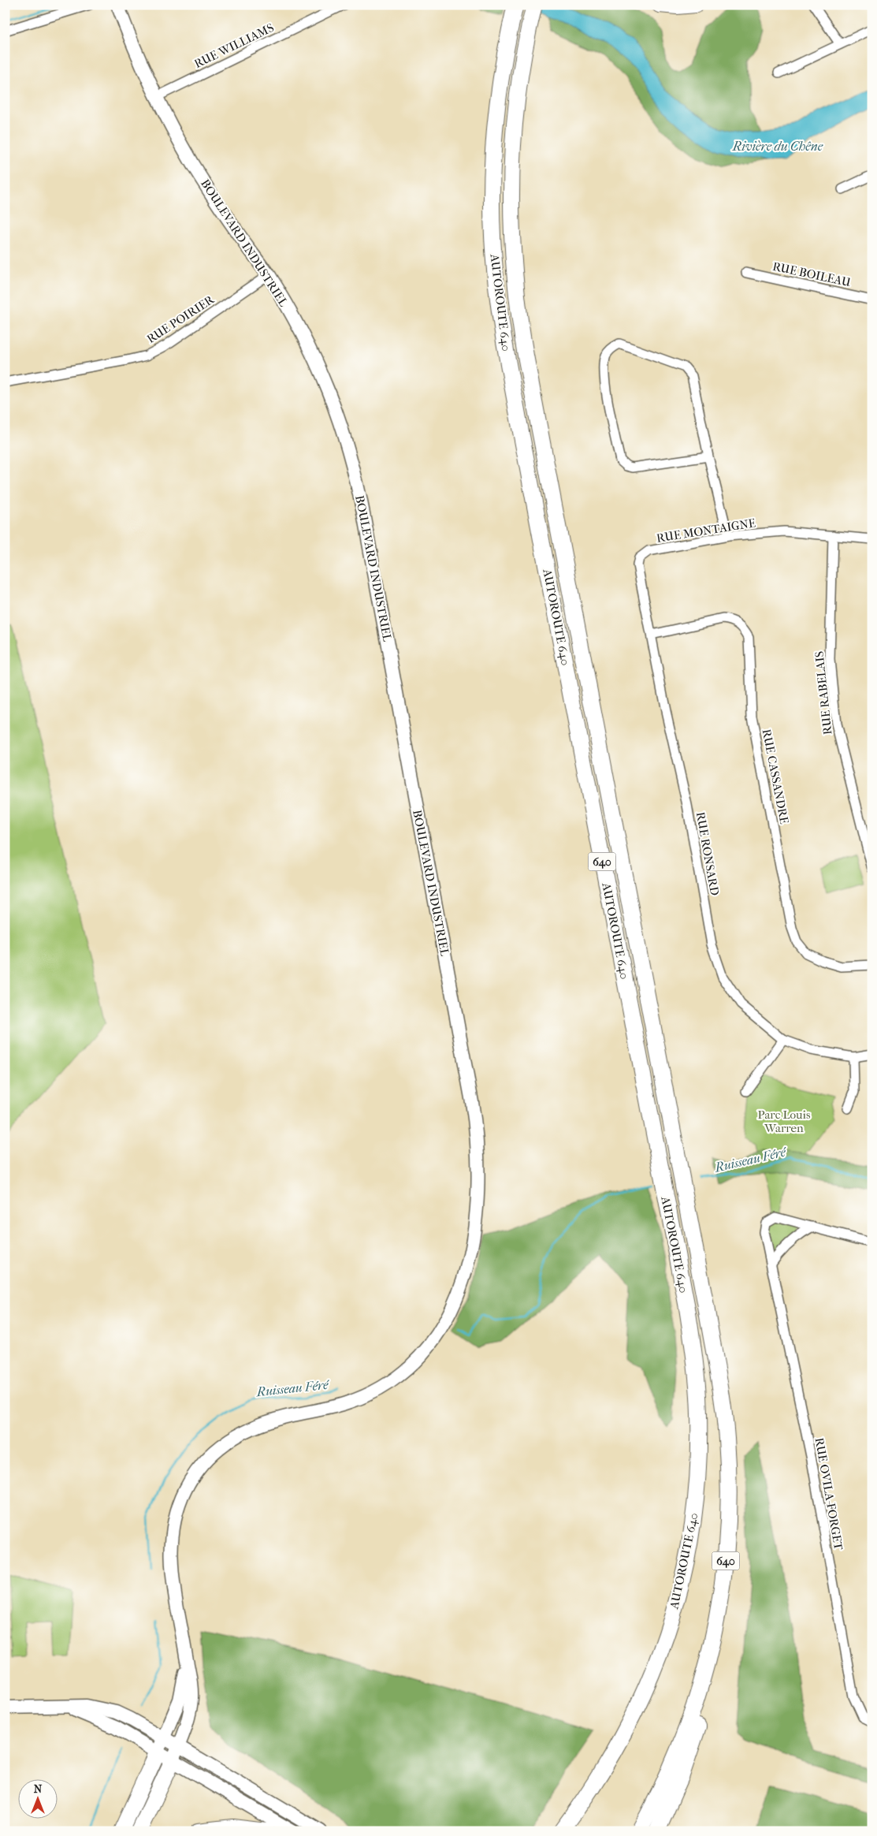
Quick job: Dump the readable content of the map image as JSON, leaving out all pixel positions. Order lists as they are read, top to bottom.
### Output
{
  "streets": {
    "highway": ["AUTOROUTE 640", "640"],
    "street": [
      "RUE WILLIAMS",
      "BOULEVARD INDUSTRIEL",
      "RUE BOILEAU",
      "RUE POIRIER",
      "RUE MONTAIGNE",
      "RUE RABELAIS",
      "RUE CASSANDRE",
      "RUE RONSARD",
      "RUE OVILA-FORGET"
    ]
  },
  "crossings": [
    ["RUE WILLIAMS", "BOULEVARD INDUSTRIEL"],
    ["BOULEVARD INDUSTRIEL", "RUE POIRIER"],
    ["RUE MONTAIGNE", "RUE RABELAIS"],
    ["RUE MONTAIGNE", "RUE RONSARD"],
    ["RUE CASSANDRE", "RUE RONSARD"]
  ],
  "water": ["Rivière du Chêne", "Ruisseau Féré"],
  "parks": ["Parc Louis Warren"],
  "north": "top"
}
